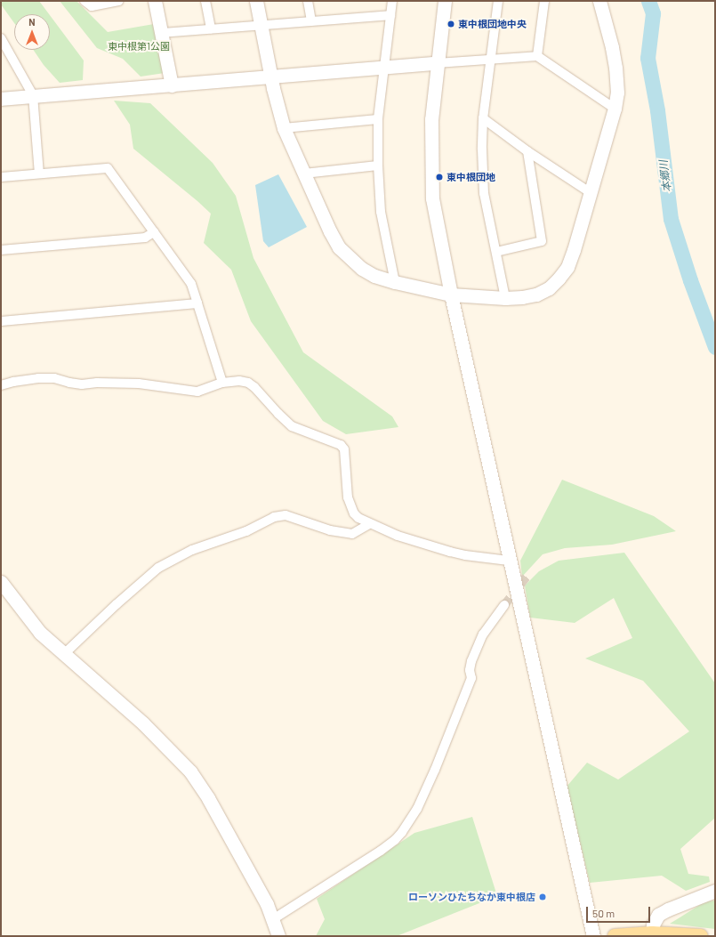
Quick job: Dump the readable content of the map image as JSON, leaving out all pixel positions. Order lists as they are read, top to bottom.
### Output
{
  "water": ["本郷川"],
  "parks": ["東中根第1公園"],
  "places": ["東中根団地中央", "東中根団地", "ローソンひたちなか東中根店"],
  "scale_bar": "50 m",
  "north": "top"
}
